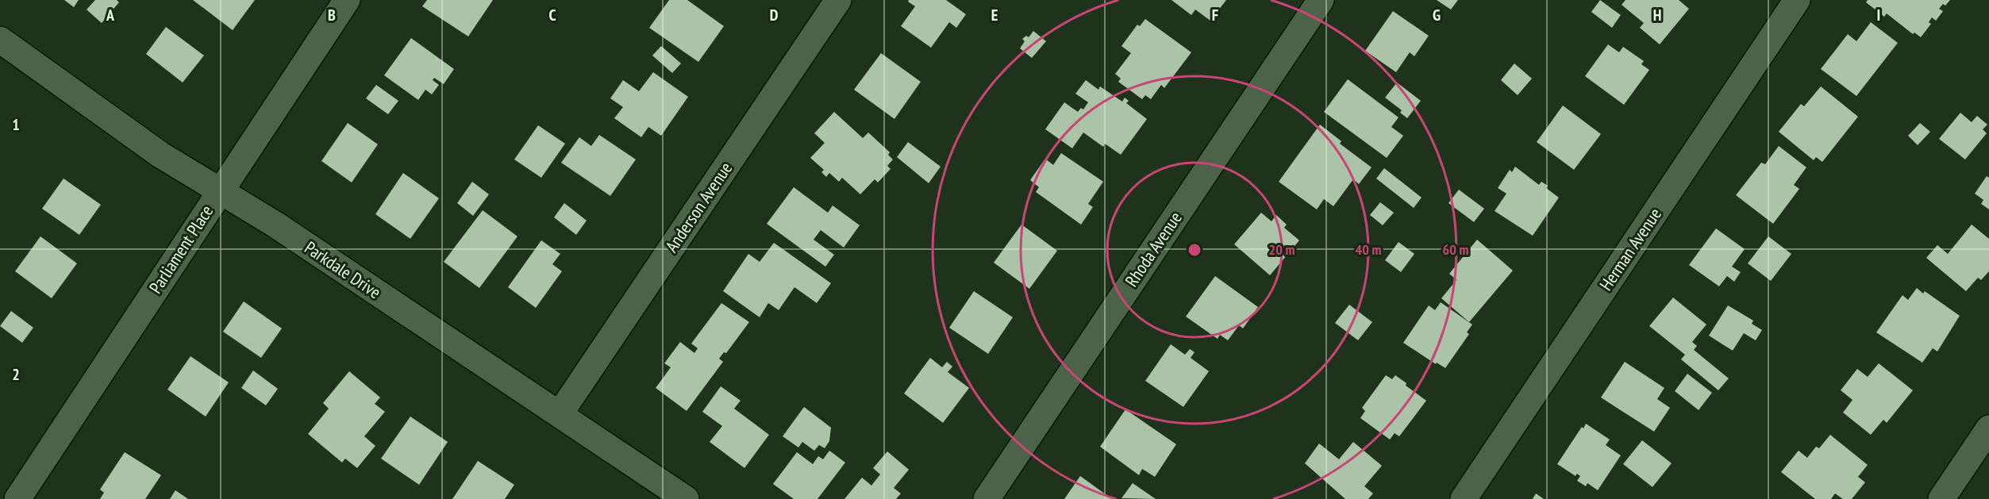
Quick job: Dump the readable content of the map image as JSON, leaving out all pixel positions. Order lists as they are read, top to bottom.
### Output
{
  "streets": {
    "street": [
      "Anderson Avenue",
      "Parliament Place",
      "Rhoda Avenue",
      "Herman Avenue",
      "Parkdale Drive"
    ]
  },
  "crossings": [
    ["Anderson Avenue", "Parkdale Drive"],
    ["Parliament Place", "Parkdale Drive"]
  ],
  "grid": {
    "columns": [
      "A",
      "B",
      "C",
      "D",
      "E",
      "F",
      "G",
      "H",
      "I"
    ],
    "rows": ["1", "2"]
  },
  "rings": ["20 m", "40 m", "60 m"]
}
